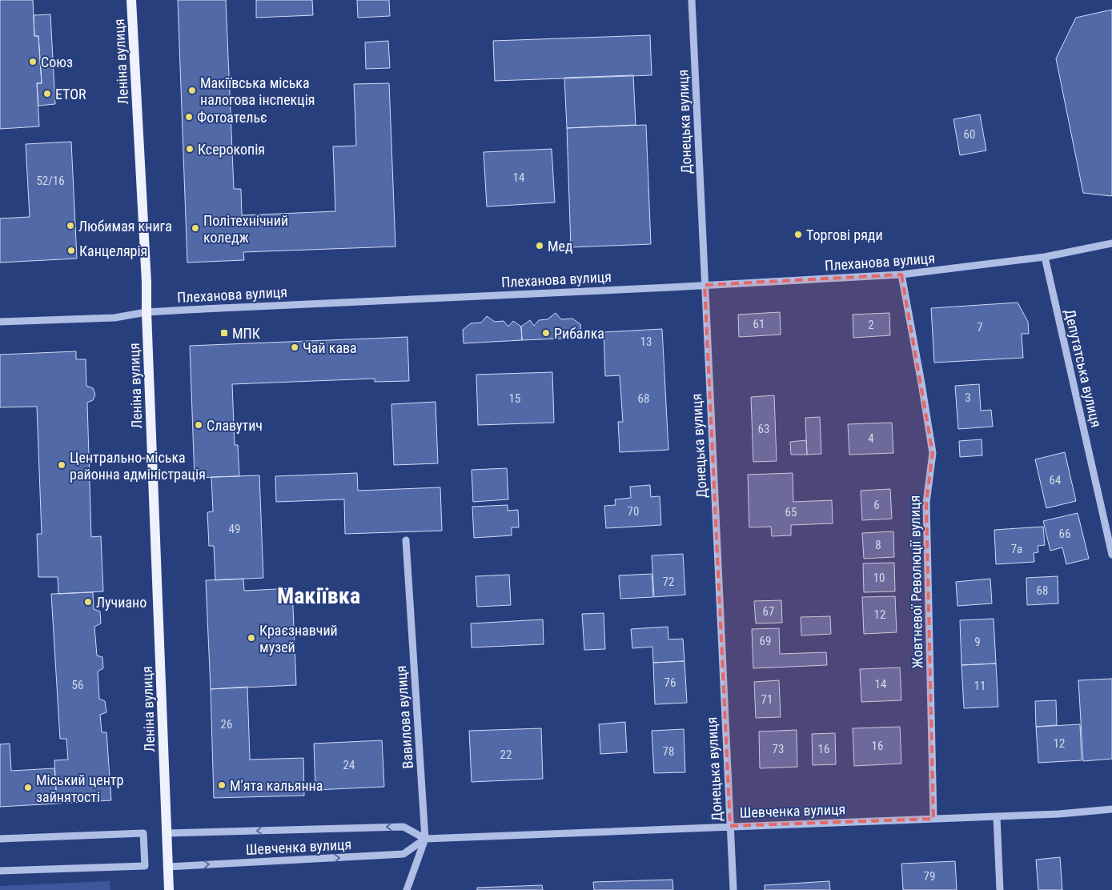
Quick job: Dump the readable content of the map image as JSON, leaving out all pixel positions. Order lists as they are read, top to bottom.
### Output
{
  "streets": {
    "main road": ["Леніна вулиця"],
    "street": [
      "Донецька вулиця",
      "Плеханова вулиця",
      "Депутатська вулиця",
      "Жовтневої Революції вулиця",
      "Вавилова вулиця",
      "Шевченка вулиця"
    ]
  },
  "crossings": [
    ["Леніна вулиця", "Плеханова вулиця"],
    ["Леніна вулиця", "Шевченка вулиця"],
    ["Донецька вулиця", "Плеханова вулиця"],
    ["Донецька вулиця", "Шевченка вулиця"],
    ["Плеханова вулиця", "Депутатська вулиця"],
    ["Плеханова вулиця", "Жовтневої Революції вулиця"],
    ["Жовтневої Революції вулиця", "Шевченка вулиця"],
    ["Вавилова вулиця", "Шевченка вулиця"]
  ],
  "districts": ["Макіївка"],
  "places": {
    "other": [
      "Союз",
      "Макіївська міська налогова інспекція",
      "ETOR",
      "Фотоательє",
      "Ксерокопія",
      "Любимая книга",
      "Полiтехнiчний коледж",
      "Торгові ряди",
      "Мед",
      "Канцелярія",
      "Рибалка",
      "Чай кава",
      "Славутич",
      "Центрально-міська районна адміністрація",
      "Лучиано",
      "Краєзнавчий музей",
      "М'ята кальянна",
      "Міський центр зайнятості"
    ],
    "transit": ["МПК"]
  },
  "house_numbers": [
    "60",
    "14",
    "52/16",
    "61",
    "2",
    "7",
    "13",
    "3",
    "15",
    "68",
    "63",
    "4",
    "64",
    "6",
    "70",
    "65",
    "49",
    "66",
    "8",
    "7а",
    "10",
    "72",
    "68",
    "67",
    "12",
    "69",
    "9",
    "76",
    "14",
    "56",
    "11",
    "71",
    "26",
    "12",
    "16",
    "73",
    "16",
    "78",
    "22",
    "24",
    "79"
  ]
}
